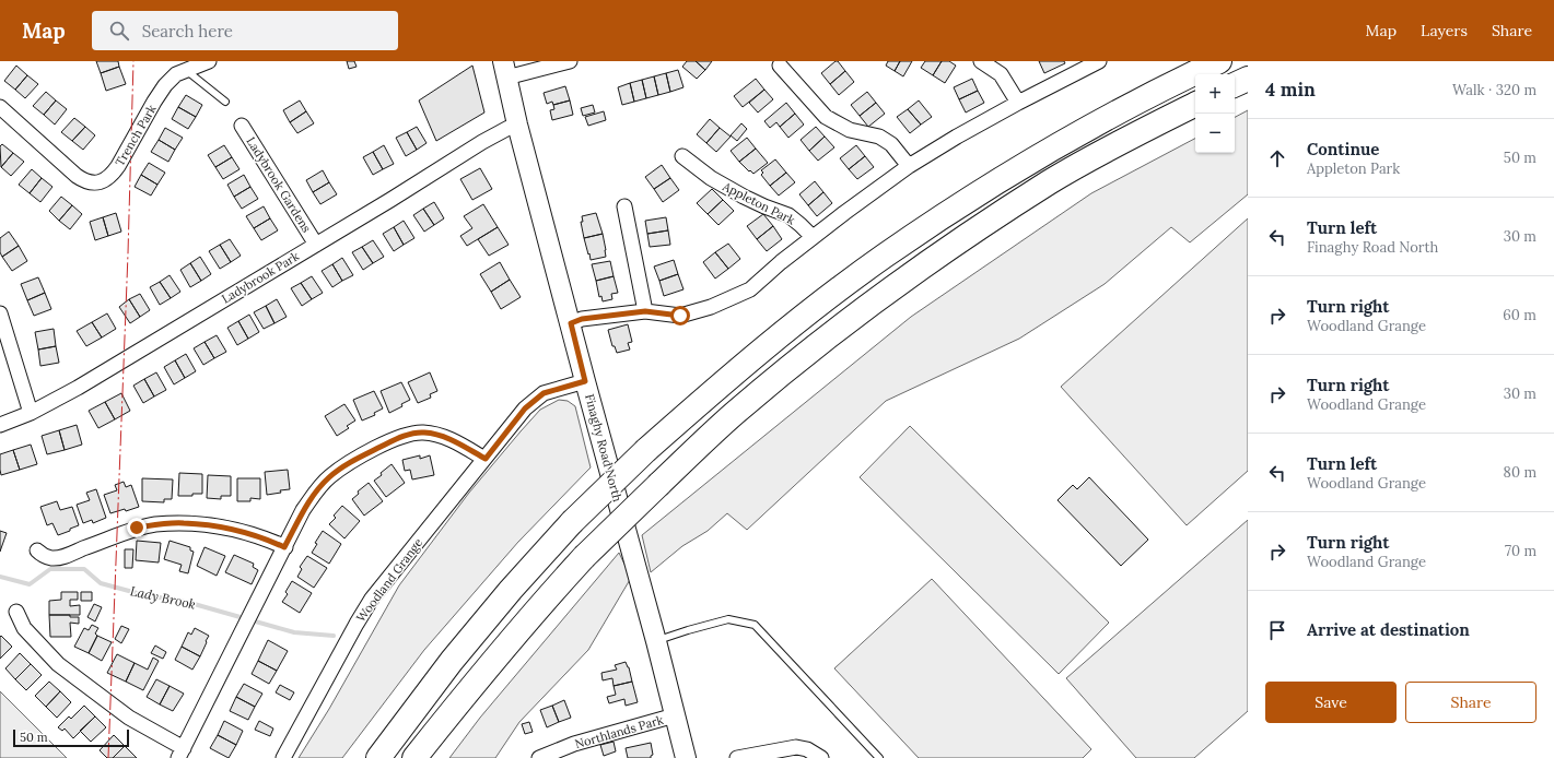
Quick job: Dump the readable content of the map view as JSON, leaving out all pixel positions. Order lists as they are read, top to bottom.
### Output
{
  "streets": {
    "street": [
      "Trench Park",
      "Ladybrook Gardens",
      "Appleton Park",
      "Ladybrook Park",
      "Finaghy Road North",
      "Woodland Grange",
      "Northlands Park"
    ]
  },
  "crossings": [
    ["Ladybrook Gardens", "Ladybrook Park"],
    ["Ladybrook Park", "Finaghy Road North"],
    ["Finaghy Road North", "Woodland Grange"],
    ["Finaghy Road North", "Northlands Park"]
  ],
  "water": ["Lady Brook"],
  "scale_bar": "50 m",
  "page": {
    "header": "Map",
    "search": "Search here",
    "nav": ["Map", "Layers", "Share"],
    "heading": ["4 min", "Walk · 320 m"],
    "map_buttons": ["+", "−"],
    "list": [
      ["Continue", "Appleton Park", "50 m"],
      ["Turn left", "Finaghy Road North", "30 m"],
      ["Turn right", "Woodland Grange", "60 m"],
      ["Turn right", "Woodland Grange", "30 m"],
      ["Turn left", "Woodland Grange", "80 m"],
      ["Turn right", "Woodland Grange", "70 m"],
      "Arrive at destination"
    ],
    "buttons": ["Save", "Share"],
    "scale": "50 m"
  }
}
